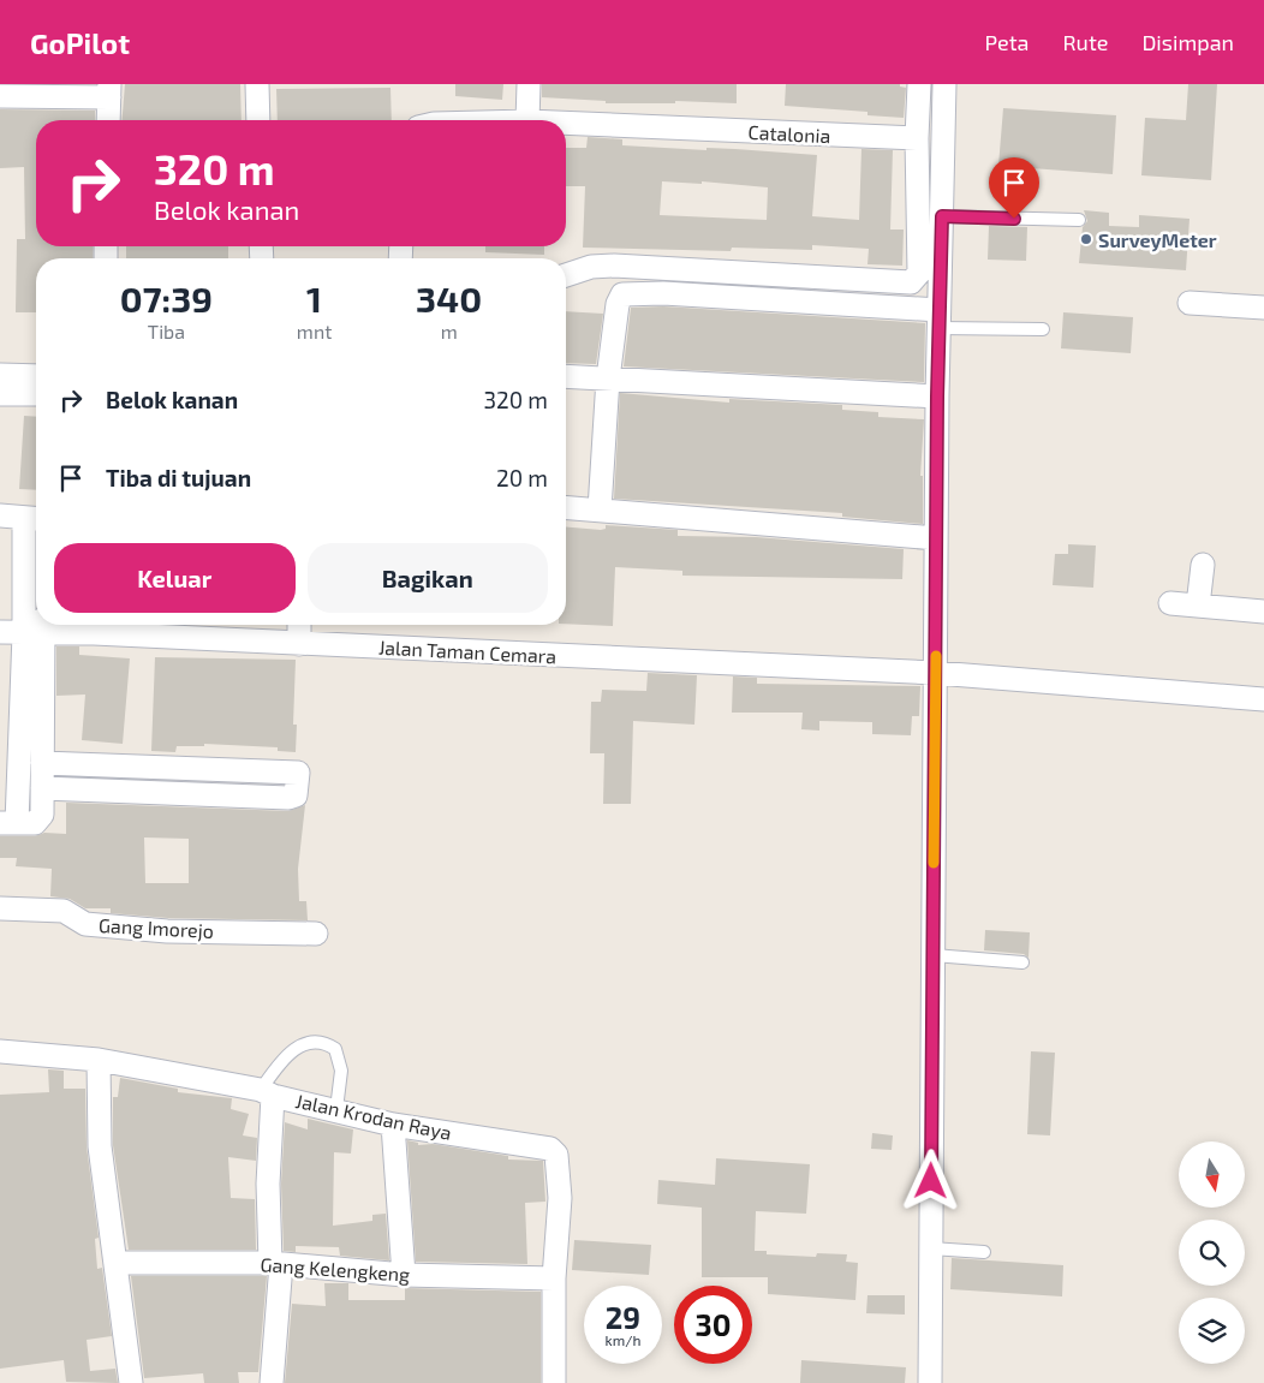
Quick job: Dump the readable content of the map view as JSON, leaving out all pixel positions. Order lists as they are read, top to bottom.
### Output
{
  "streets": {
    "street": [
      "Catalonia",
      "Jalan Taman Cemara",
      "Gang Imorejo",
      "Jalan Krodan Raya",
      "Gang Kelengkeng"
    ]
  },
  "crossings": [
    ["Jalan Krodan Raya", "Gang Kelengkeng"]
  ],
  "places": ["SurveyMeter"],
  "north": "bottom",
  "page": {
    "header": "GoPilot",
    "nav": ["Peta", "Rute", "Disimpan"],
    "turn": ["320 m", "Belok kanan"],
    "eta": [
      "07:39",
      "Tiba",
      "1",
      "mnt",
      "340",
      "m"
    ],
    "list": [
      {
        "name": "Belok kanan",
        "value": "320 m"
      },
      {
        "name": "Tiba di tujuan",
        "value": "20 m"
      }
    ],
    "buttons": ["Keluar", "Bagikan"],
    "speed": "29 km/h",
    "limit": "30"
  }
}
